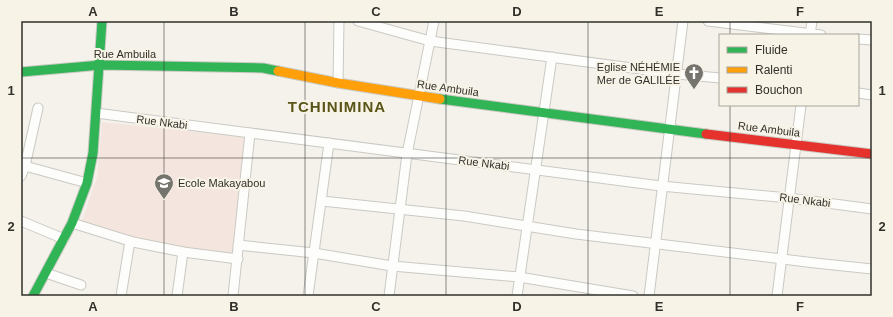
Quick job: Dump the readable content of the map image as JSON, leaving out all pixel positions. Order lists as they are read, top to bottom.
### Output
{
  "streets": {
    "street": ["Rue Ambuila", "Rue Nkabi"]
  },
  "districts": ["TCHINIMINA"],
  "places": {
    "church": ["Eglise NÉHÉMIE Mer de GALILÉE"],
    "school or university": ["Ecole Makayabou"]
  },
  "legend": ["Fluide", "Ralenti", "Bouchon"],
  "grid": {
    "columns": [
      "A",
      "B",
      "C",
      "D",
      "E",
      "F"
    ],
    "rows": ["1", "2"]
  }
}
